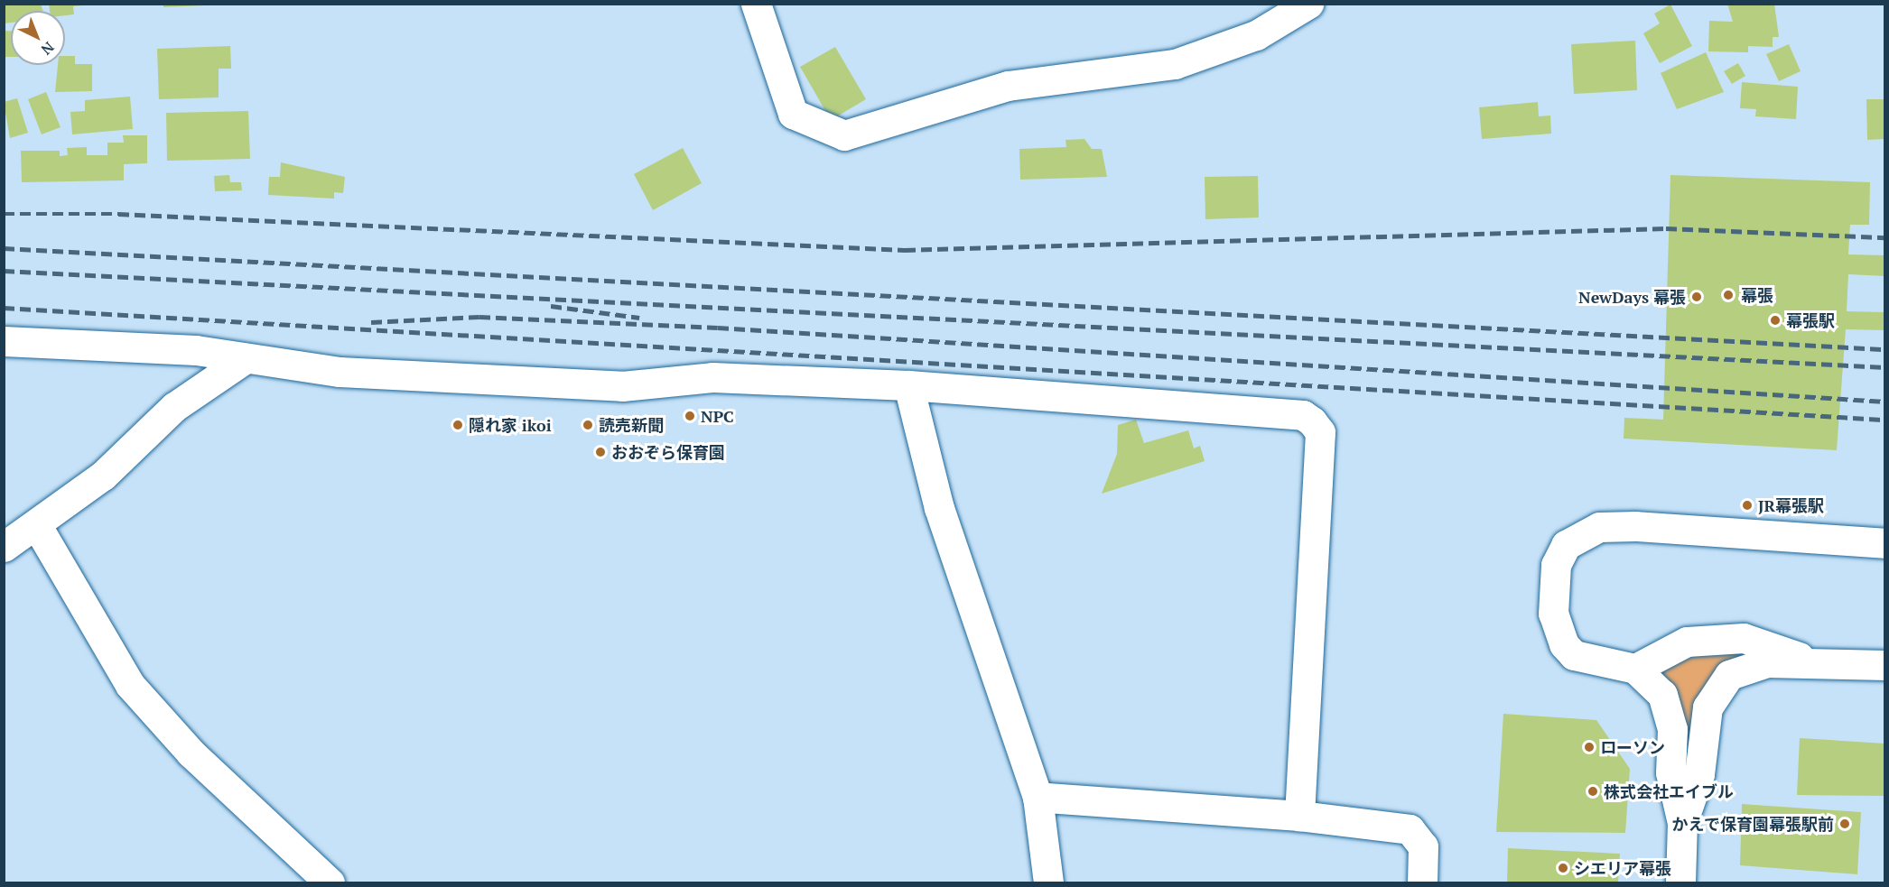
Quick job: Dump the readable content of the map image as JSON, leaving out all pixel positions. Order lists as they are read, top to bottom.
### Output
{
  "places": [
    "幕張",
    "NewDays 幕張",
    "幕張駅",
    "NPC",
    "隠れ家 ikoi",
    "読売新聞",
    "おおぞら保育園",
    "JR幕張駅",
    "ローソン",
    "株式会社エイブル",
    "かえで保育園幕張駅前",
    "シエリア幕張"
  ],
  "north": "bottom right"
}
